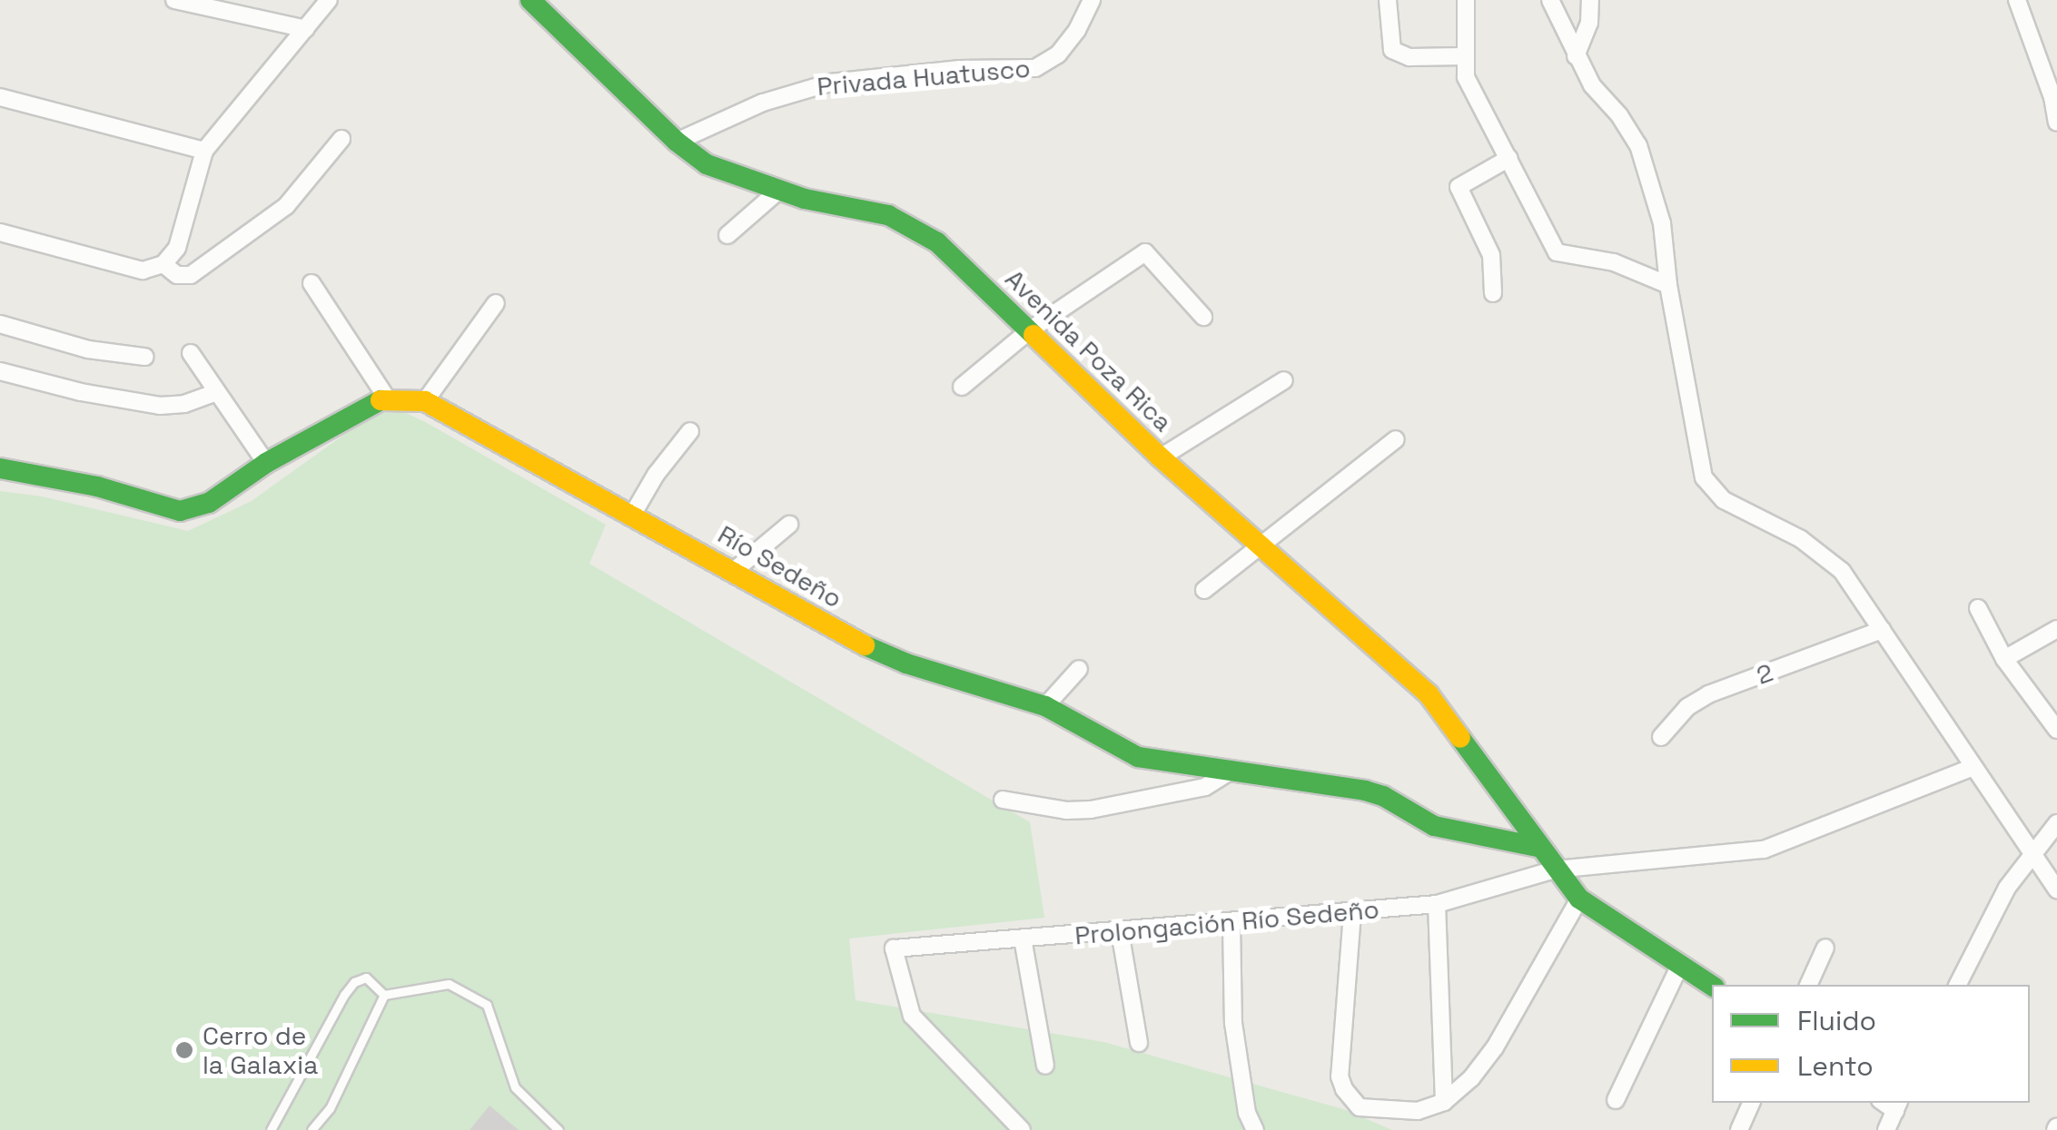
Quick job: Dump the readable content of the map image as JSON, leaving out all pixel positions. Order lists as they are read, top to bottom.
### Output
{
  "streets": {
    "street": [
      "Privada Huatusco",
      "Avenida Poza Rica",
      "Río Sedeño",
      "2",
      "Prolongación Río Sedeño"
    ]
  },
  "crossings": [
    ["Privada Huatusco", "Avenida Poza Rica"],
    ["Avenida Poza Rica", "Río Sedeño"]
  ],
  "places": ["Cerro de la Galaxia"],
  "legend": ["Fluido", "Lento"]
}
